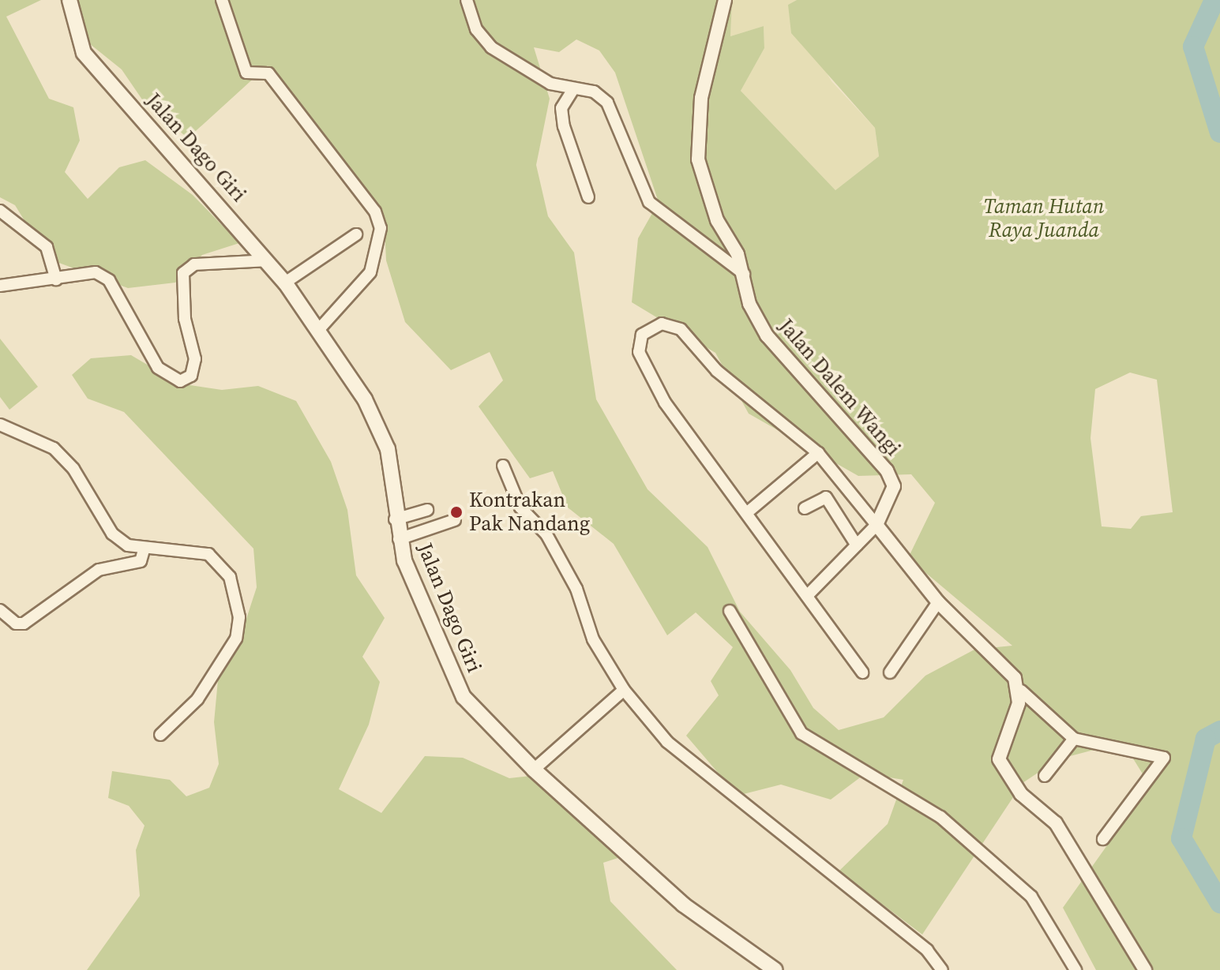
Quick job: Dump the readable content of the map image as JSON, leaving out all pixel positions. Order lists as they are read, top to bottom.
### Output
{
  "streets": {
    "main road": ["Jalan Dago Giri"],
    "street": ["Jalan Dalem Wangi"]
  },
  "parks": ["Taman Hutan Raya Juanda"],
  "places": ["Kontrakan Pak Nandang"]
}
